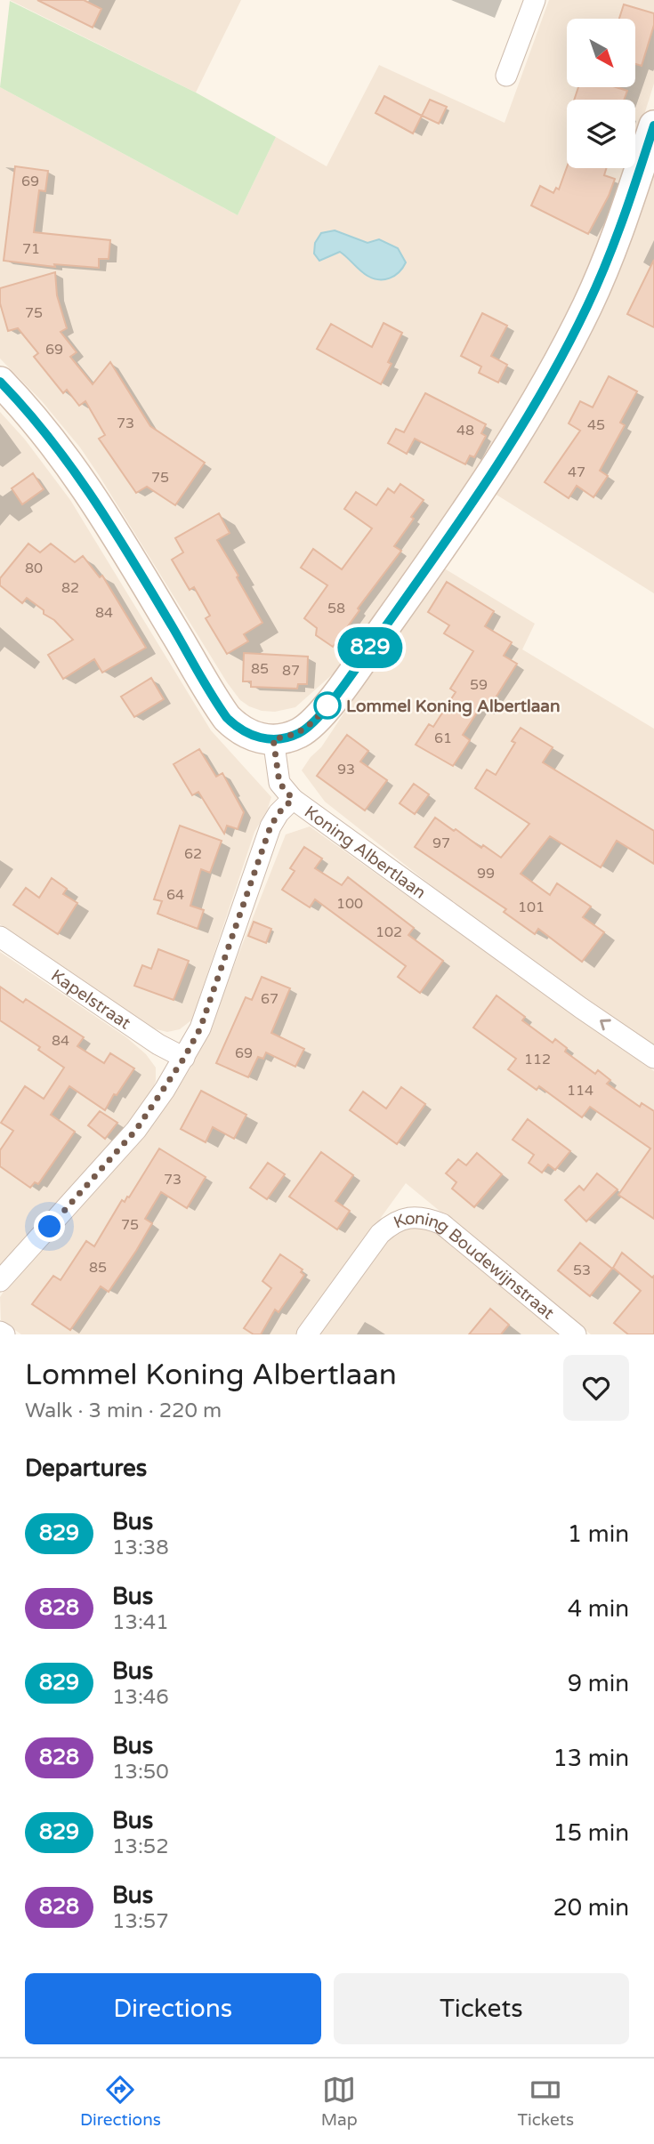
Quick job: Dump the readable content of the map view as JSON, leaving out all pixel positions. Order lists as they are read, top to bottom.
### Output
{
  "streets": {
    "street": ["Koning Albertlaan", "Kapelstraat", "Koning Boudewijnstraat"]
  },
  "one_way": ["Koning Albertlaan"],
  "places": ["Lommel Koning Albertlaan"],
  "lines": ["bus line 829"],
  "house_numbers": [
    "69",
    "71",
    "75",
    "69",
    "73",
    "45",
    "48",
    "47",
    "75",
    "80",
    "82",
    "58",
    "84",
    "85",
    "87",
    "59",
    "61",
    "93",
    "97",
    "62",
    "99",
    "64",
    "100",
    "101",
    "102",
    "67",
    "84",
    "69",
    "112",
    "114",
    "73",
    "75",
    "85",
    "53"
  ],
  "north": "bottom right",
  "page": {
    "on_map": "829",
    "heading": [
      ["Lommel Koning Albertlaan", "Walk · 3 min · 220 m"],
      "Departures"
    ],
    "list": [
      {
        "mark": "829",
        "name": "Bus",
        "note": "13:38",
        "value": "1 min"
      },
      {
        "mark": "828",
        "name": "Bus",
        "note": "13:41",
        "value": "4 min"
      },
      {
        "mark": "829",
        "name": "Bus",
        "note": "13:46",
        "value": "9 min"
      },
      {
        "mark": "828",
        "name": "Bus",
        "note": "13:50",
        "value": "13 min"
      },
      {
        "mark": "829",
        "name": "Bus",
        "note": "13:52",
        "value": "15 min"
      },
      {
        "mark": "828",
        "name": "Bus",
        "note": "13:57",
        "value": "20 min"
      }
    ],
    "buttons": ["Directions", "Tickets"],
    "tabs": ["Directions", "Map", "Tickets"]
  }
}
